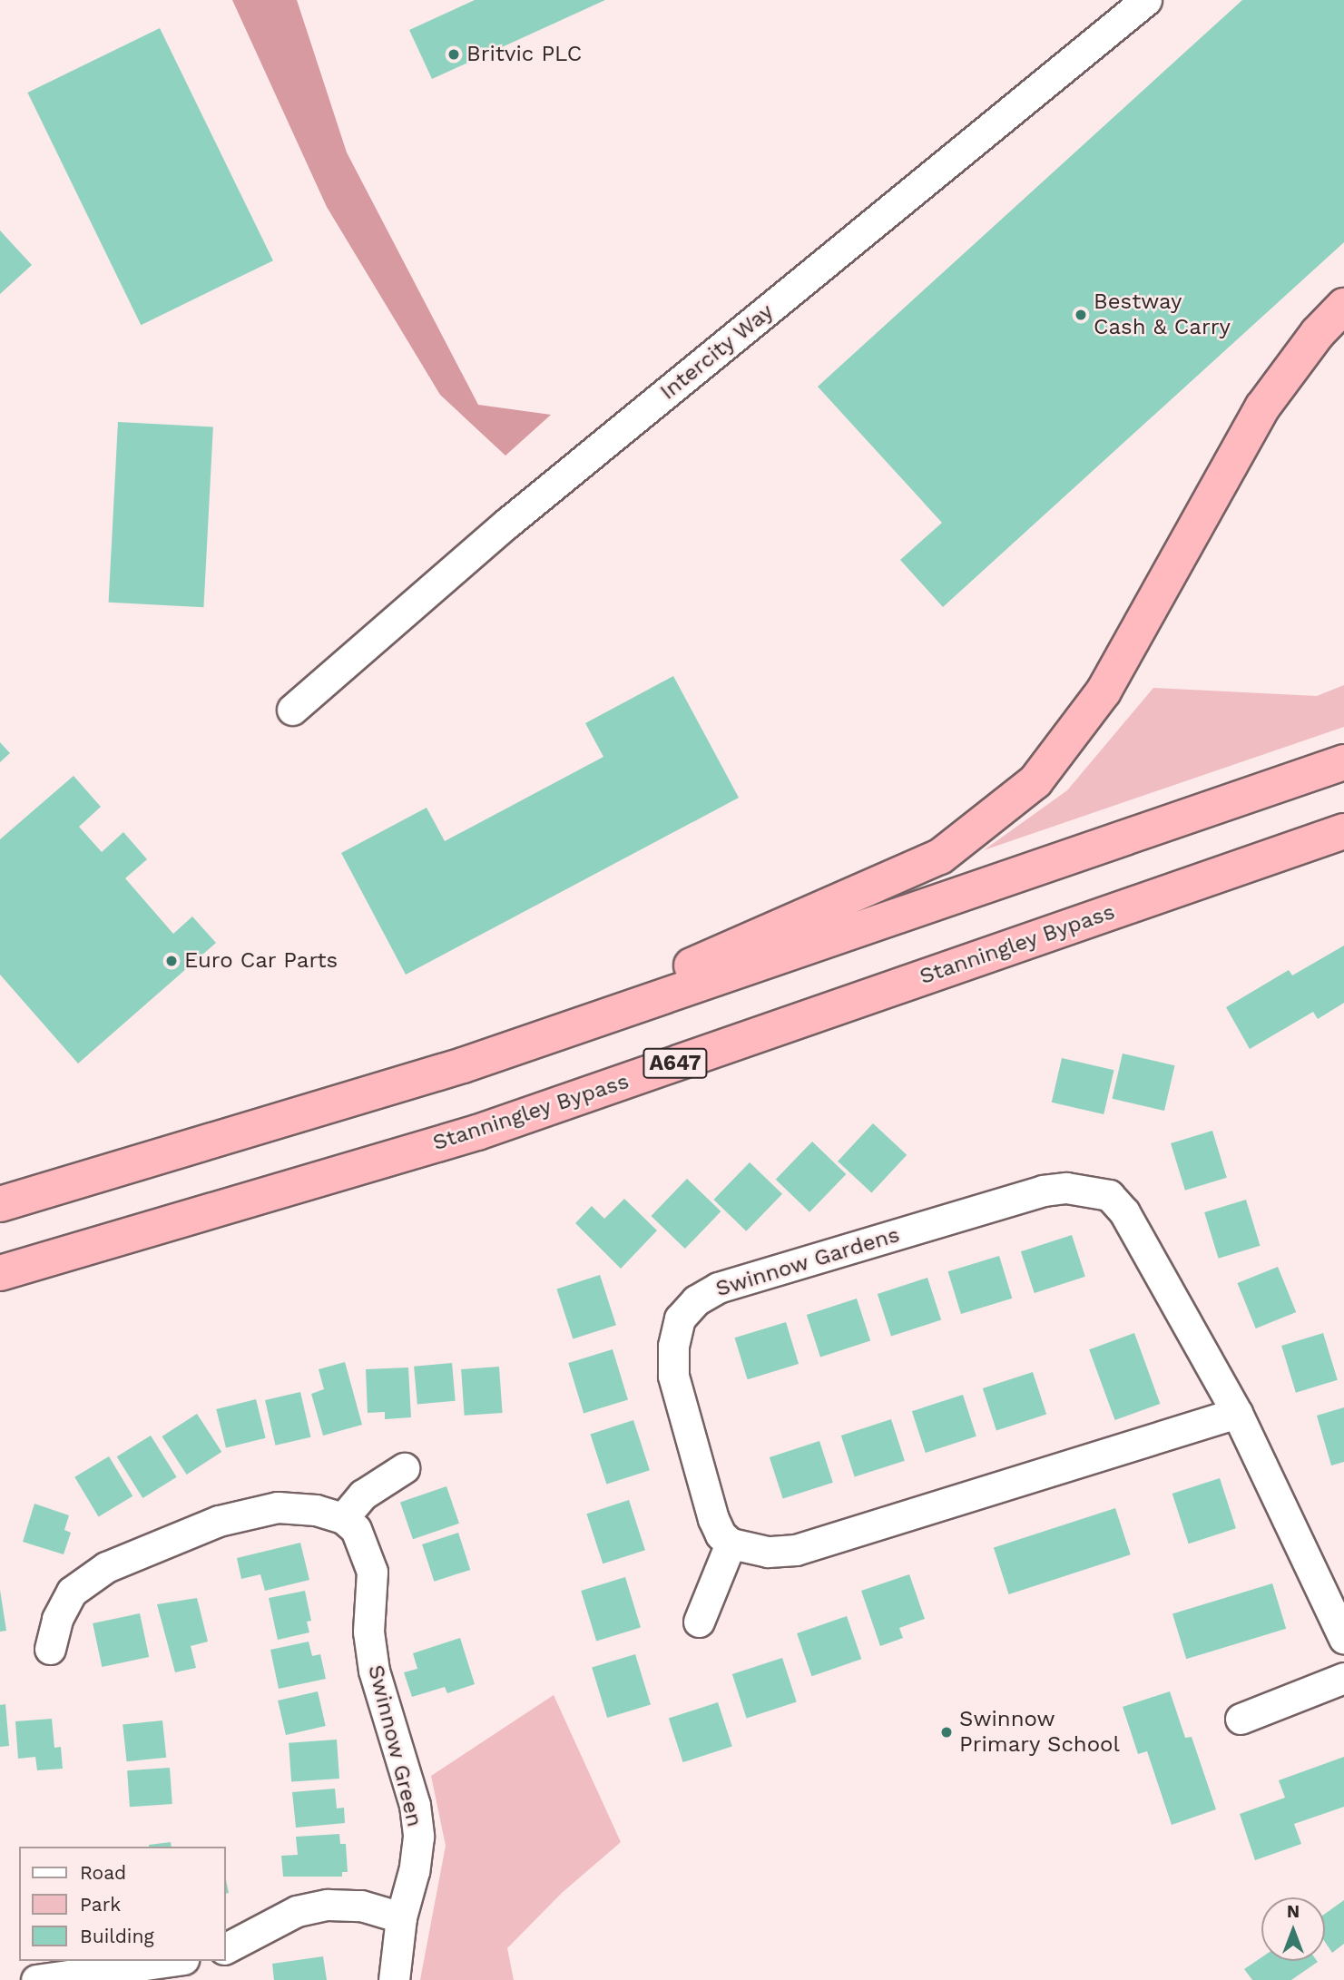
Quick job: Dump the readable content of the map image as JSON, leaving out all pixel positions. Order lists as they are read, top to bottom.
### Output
{
  "streets": {
    "highway": ["Stanningley Bypass", "A647"],
    "street": ["Intercity Way", "Swinnow Gardens", "Swinnow Green"]
  },
  "places": [
    "Britvic PLC",
    "Bestway Cash & Carry",
    "Euro Car Parts",
    "Swinnow Primary School"
  ],
  "legend": ["Road", "Park", "Building"],
  "north": "top"
}
